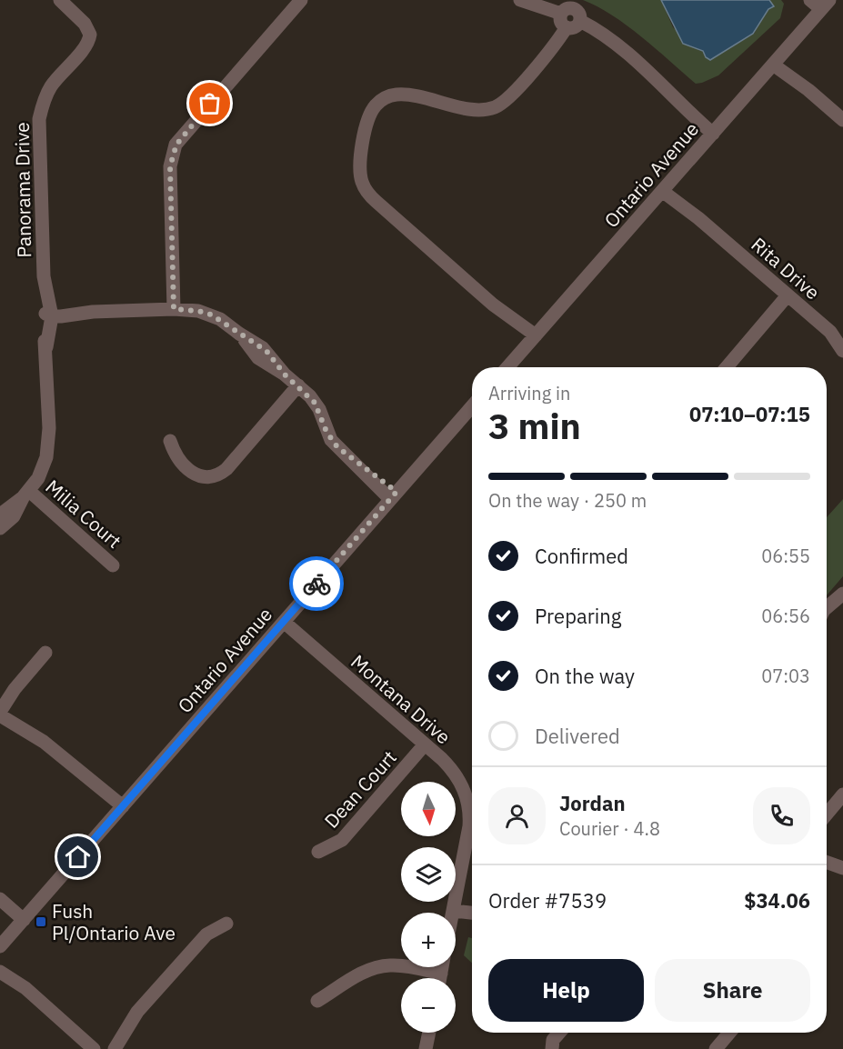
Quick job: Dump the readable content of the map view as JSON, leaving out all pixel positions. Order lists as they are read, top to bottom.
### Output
{
  "streets": {
    "street": [
      "Ontario Avenue",
      "Panorama Drive",
      "Rita Drive",
      "Milia Court",
      "Montana Drive",
      "Dean Court"
    ]
  },
  "crossings": [
    ["Ontario Avenue", "Rita Drive"],
    ["Ontario Avenue", "Montana Drive"],
    ["Panorama Drive", "Milia Court"],
    ["Montana Drive", "Dean Court"]
  ],
  "places": {
    "transit": ["Fush Pl/Ontario Ave"]
  },
  "north": "bottom",
  "page": {
    "heading": ["3 min", "Arriving in", "07:10–07:15"],
    "panel": [
      "Jordan",
      "Courier · 4.8",
      "Order #7539",
      "$34.06"
    ],
    "bar": "On the way · 250 m",
    "list": [
      ["Confirmed", "06:55"],
      ["Preparing", "06:56"],
      ["On the way", "07:03"],
      "Delivered"
    ],
    "map_buttons": ["+", "−"],
    "buttons": ["Help", "Share"]
  }
}
